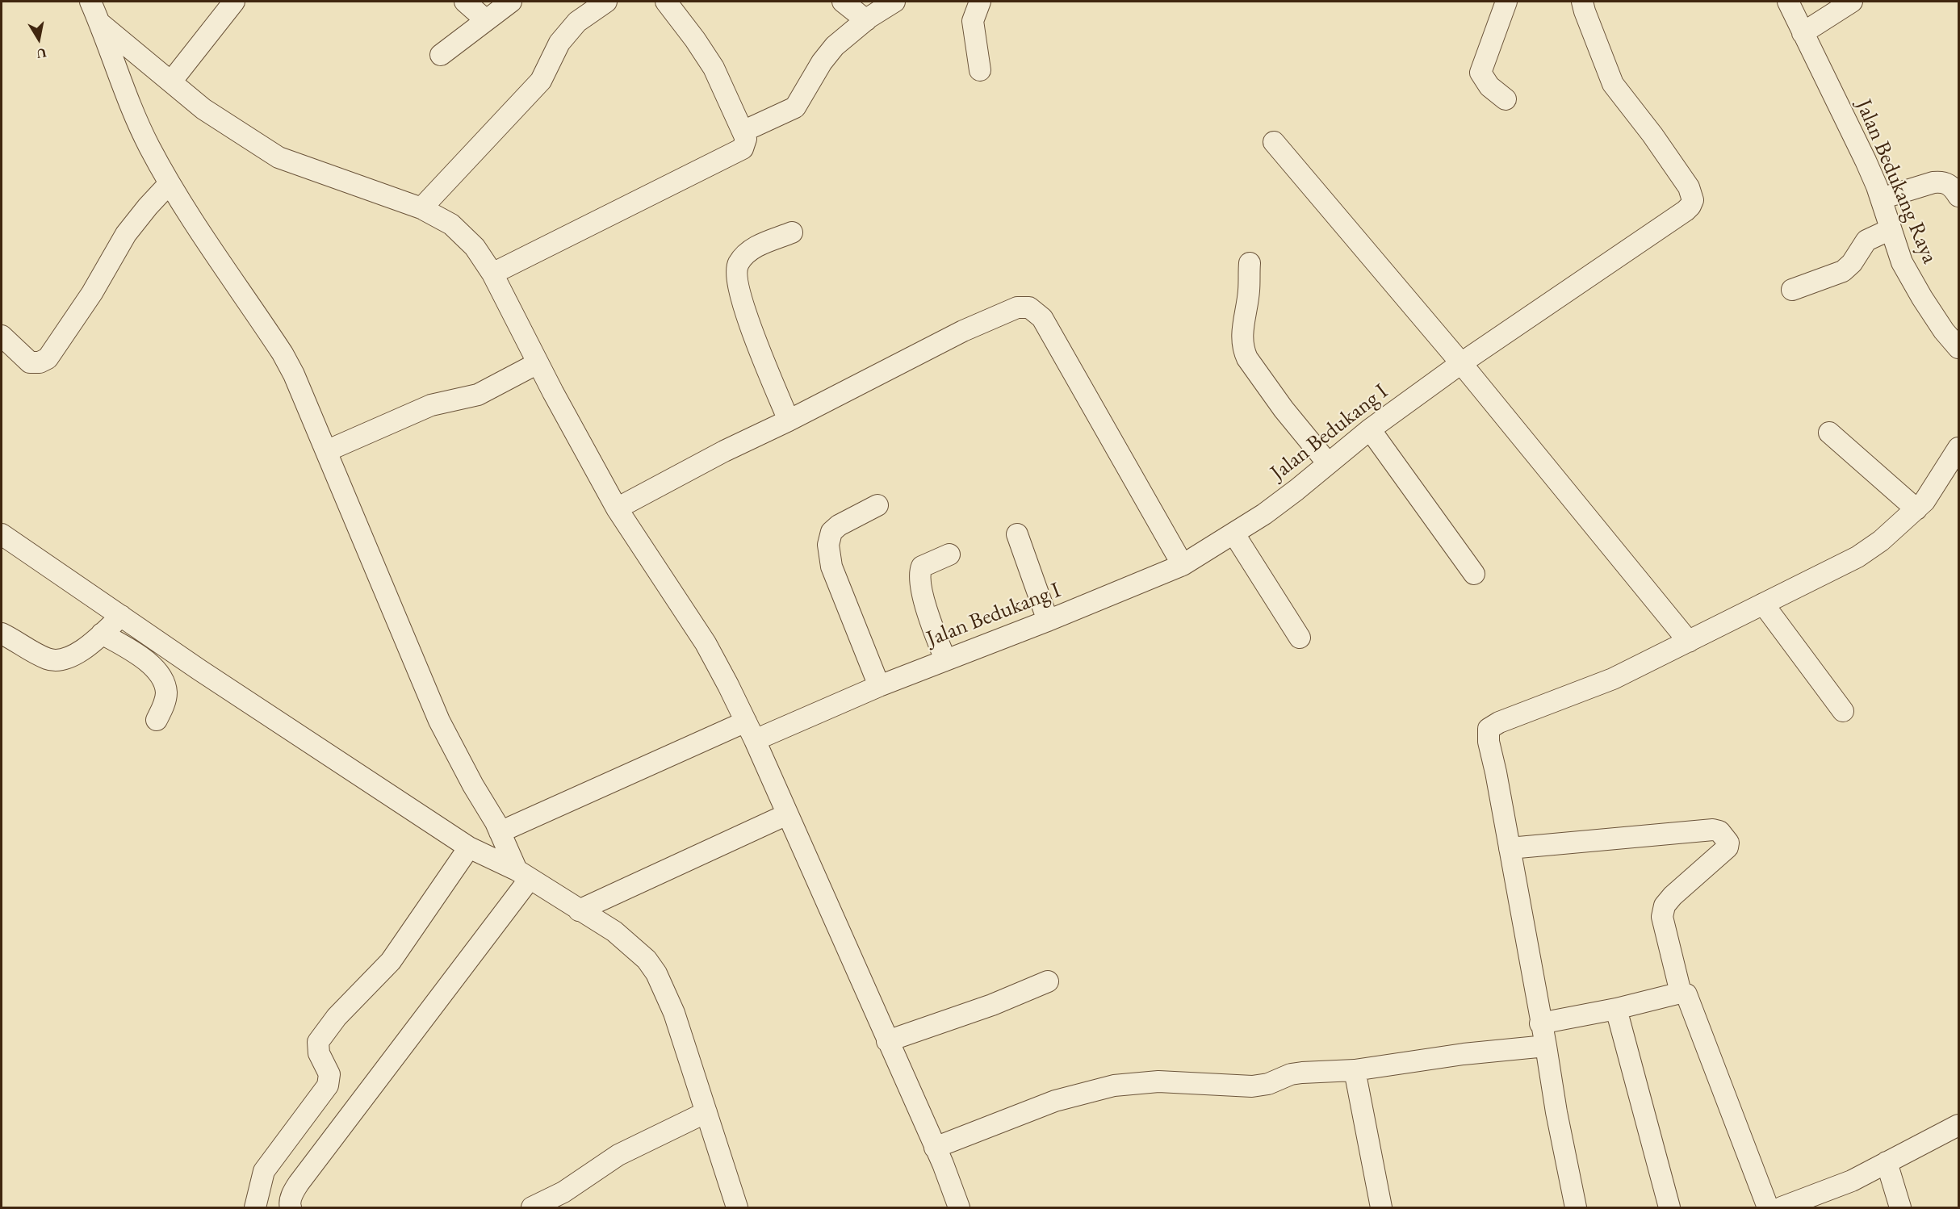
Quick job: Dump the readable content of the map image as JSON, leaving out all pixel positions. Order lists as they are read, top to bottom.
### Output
{
  "streets": {
    "street": ["Jalan Bedukang Raya", "Jalan Bedukang I"]
  },
  "north": "bottom"
}
